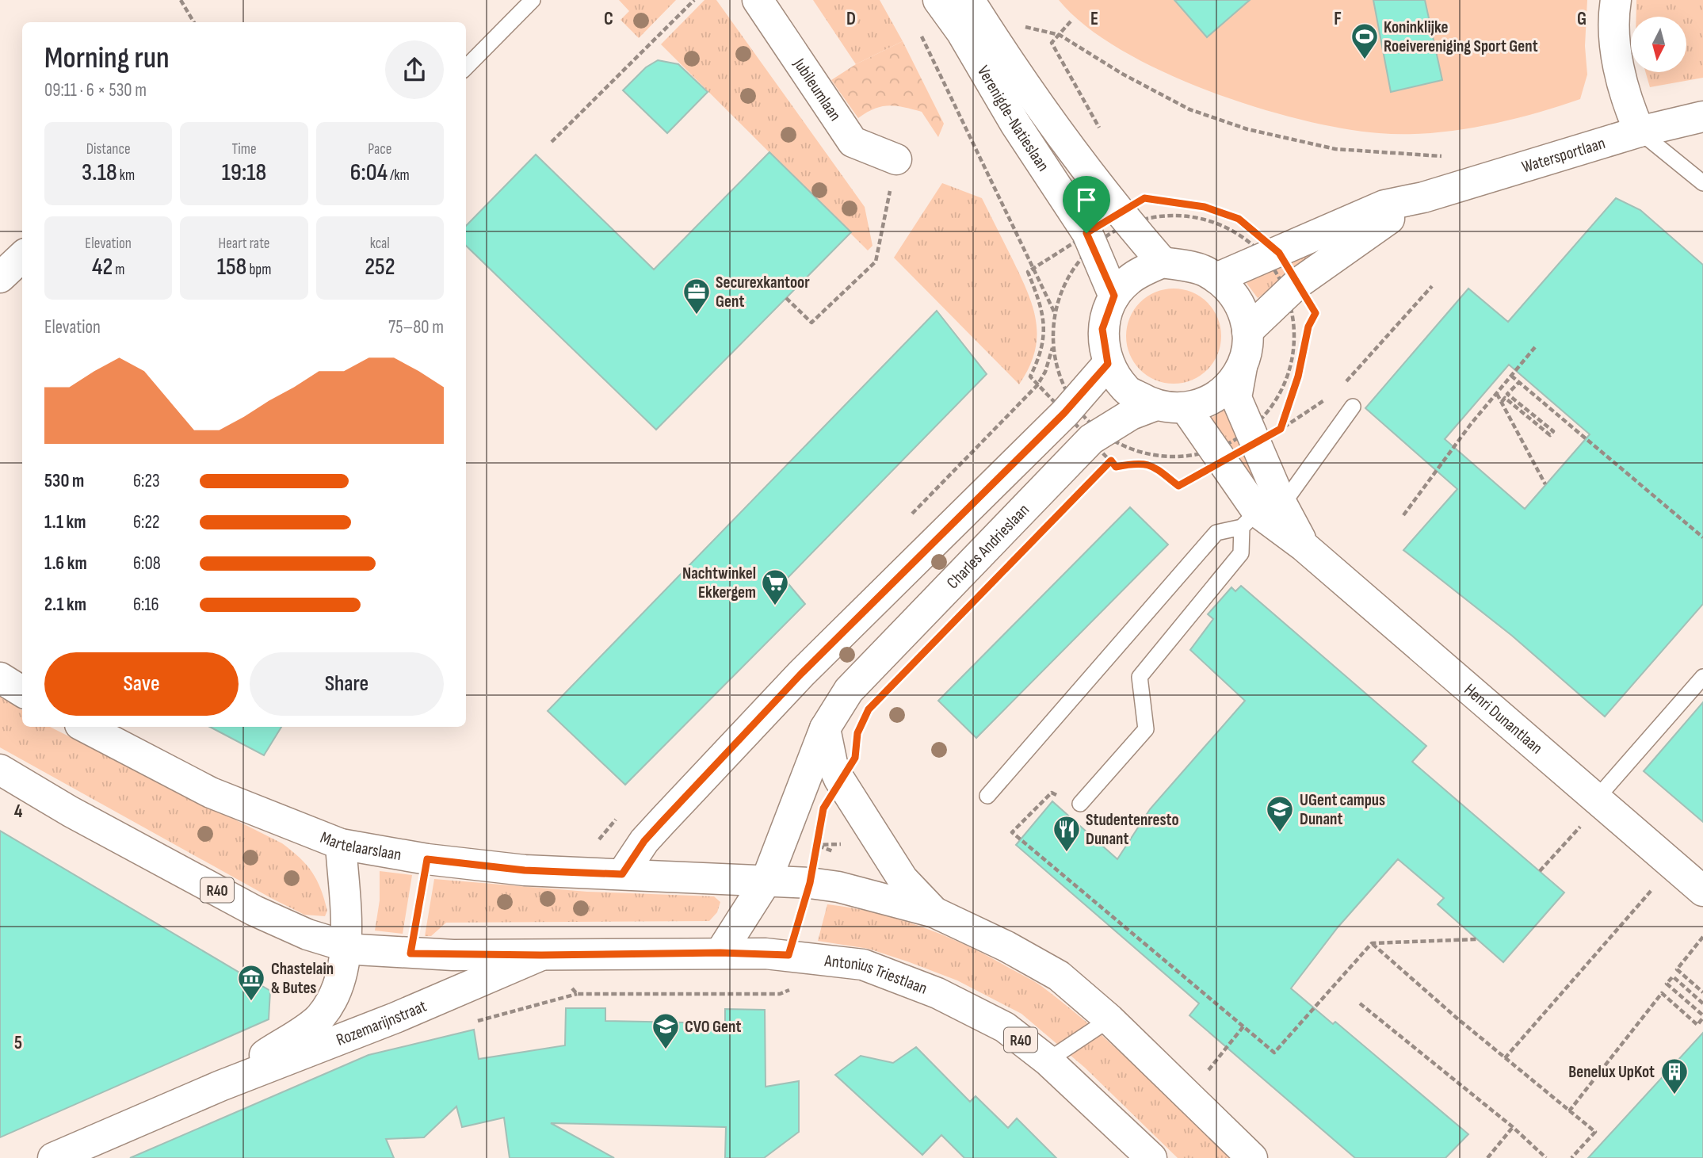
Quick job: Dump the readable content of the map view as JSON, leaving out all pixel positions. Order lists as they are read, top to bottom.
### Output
{
  "streets": {
    "street": [
      "Jubileumlaan",
      "Verenigde-Natieslaan",
      "Watersportlaan",
      "Charles Andrieslaan",
      "Henri Dunantlaan",
      "Martelaarslaan",
      "R40",
      "Antonius Triestlaan",
      "Rozemarijnstraat"
    ]
  },
  "crossings": [
    ["Verenigde-Natieslaan", "Watersportlaan"],
    ["Verenigde-Natieslaan", "Charles Andrieslaan"],
    ["Verenigde-Natieslaan", "Henri Dunantlaan"],
    ["Watersportlaan", "Charles Andrieslaan"],
    ["Watersportlaan", "Henri Dunantlaan"],
    ["Charles Andrieslaan", "Henri Dunantlaan"],
    ["Charles Andrieslaan", "Martelaarslaan"],
    ["Charles Andrieslaan", "Antonius Triestlaan"],
    ["Martelaarslaan", "Rozemarijnstraat"],
    ["R40", "Antonius Triestlaan"],
    ["R40", "Rozemarijnstraat"],
    ["Antonius Triestlaan", "Rozemarijnstraat"]
  ],
  "places": {
    "sports": ["Koninklijke Roeivereniging Sport Gent"],
    "office": ["Securexkantoor Gent"],
    "supermarket": ["Nachtwinkel Ekkergem"],
    "school or university": ["UGent campus Dunant", "CVO Gent"],
    "restaurant": ["Studentenresto Dunant"],
    "museum": ["Chastelain & Butes"],
    "building": ["Benelux UpKot"]
  },
  "north": "bottom",
  "page": {
    "heading": ["Morning run", "09:11 · 6 × 530 m"],
    "stats": [
      ["Distance", "3.18 km"],
      ["Time", "19:18"],
      ["Pace", "6:04 /km"],
      ["Elevation", "42 m"],
      ["Heart rate", "158 bpm"],
      ["kcal", "252"]
    ],
    "chart": ["Elevation", "75–80 m"],
    "list": [
      {
        "name": "530 m",
        "note": "6:23"
      },
      {
        "name": "1.1 km",
        "note": "6:22"
      },
      {
        "name": "1.6 km",
        "note": "6:08"
      },
      {
        "name": "2.1 km",
        "note": "6:16"
      }
    ],
    "buttons": ["Save", "Share"]
  },
  "grid": {
    "columns": [
      "C",
      "D",
      "E",
      "F",
      "G"
    ],
    "rows": ["4", "5"]
  }
}
